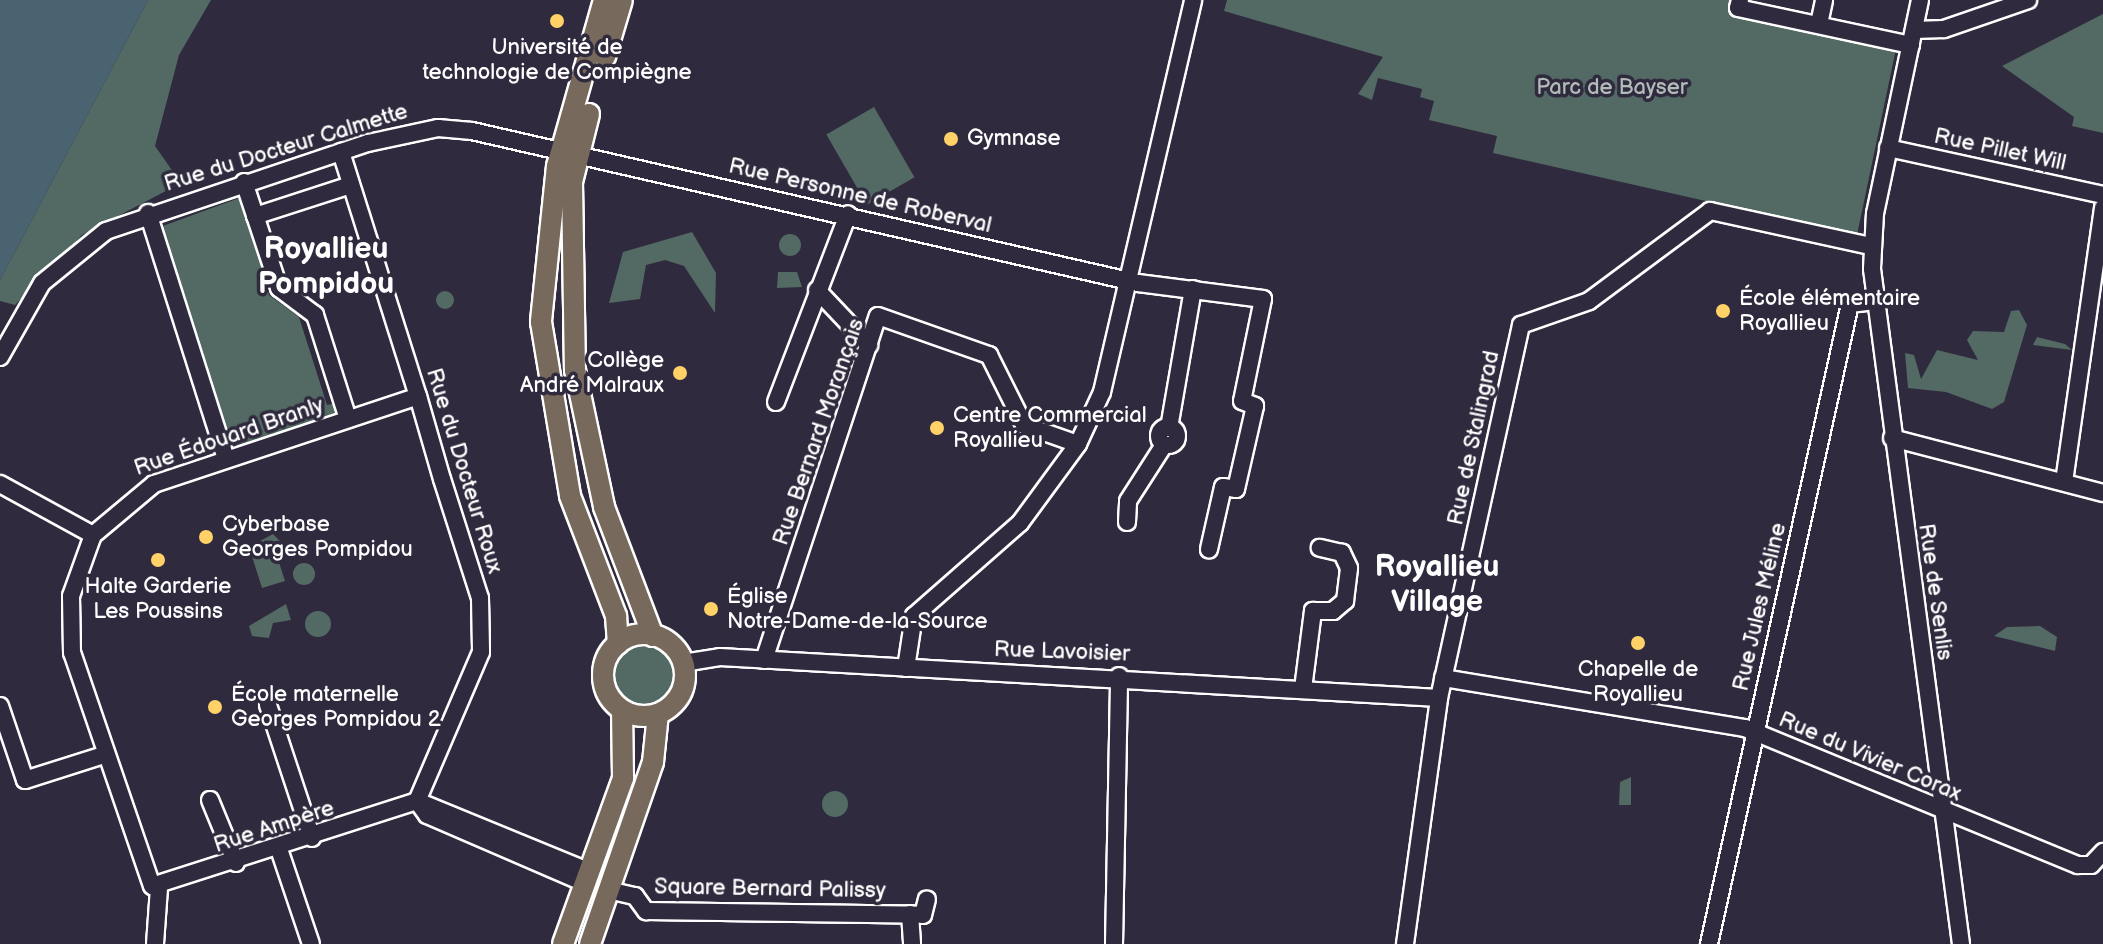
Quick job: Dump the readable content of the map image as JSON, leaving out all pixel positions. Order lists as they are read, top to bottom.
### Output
{
  "streets": {
    "street": [
      "Rue du Docteur Calmette",
      "Rue Pillet Will",
      "Rue Personne de Roberval",
      "Rue Bernard Morançais",
      "Rue Édouard Branly",
      "Rue de Stalingrad",
      "Rue du Docteur Roux",
      "Rue de Senlis",
      "Rue Jules Méline",
      "Rue Lavoisier",
      "Rue du Vivier Corax",
      "Rue Ampère",
      "Square Bernard Palissy"
    ]
  },
  "crossings": [
    ["Rue du Docteur Calmette", "Rue Personne de Roberval"],
    ["Rue du Docteur Calmette", "Rue du Docteur Roux"],
    ["Rue Pillet Will", "Rue de Senlis"],
    ["Rue Bernard Morançais", "Rue Lavoisier"],
    ["Rue Édouard Branly", "Rue du Docteur Roux"],
    ["Rue Édouard Branly", "Rue Ampère"],
    ["Rue de Stalingrad", "Rue de Senlis"],
    ["Rue de Stalingrad", "Rue Lavoisier"],
    ["Rue de Stalingrad", "Rue du Vivier Corax"],
    ["Rue du Docteur Roux", "Rue Ampère"],
    ["Rue de Senlis", "Rue Jules Méline"],
    ["Rue de Senlis", "Rue du Vivier Corax"],
    ["Rue Jules Méline", "Rue du Vivier Corax"]
  ],
  "districts": ["Royallieu Pompidou", "Royallieu Village"],
  "parks": ["Parc de Bayser"],
  "places": [
    "Université de technologie de Compiègne",
    "Gymnase",
    "École élémentaire Royallieu",
    "Collège André Malraux",
    "Centre Commercial Royallieu",
    "Cyberbase Georges Pompidou",
    "Halte Garderie Les Poussins",
    "Église Notre-Dame-de-la-Source",
    "Chapelle de Royallieu",
    "École maternelle Georges Pompidou 2"
  ]
}
